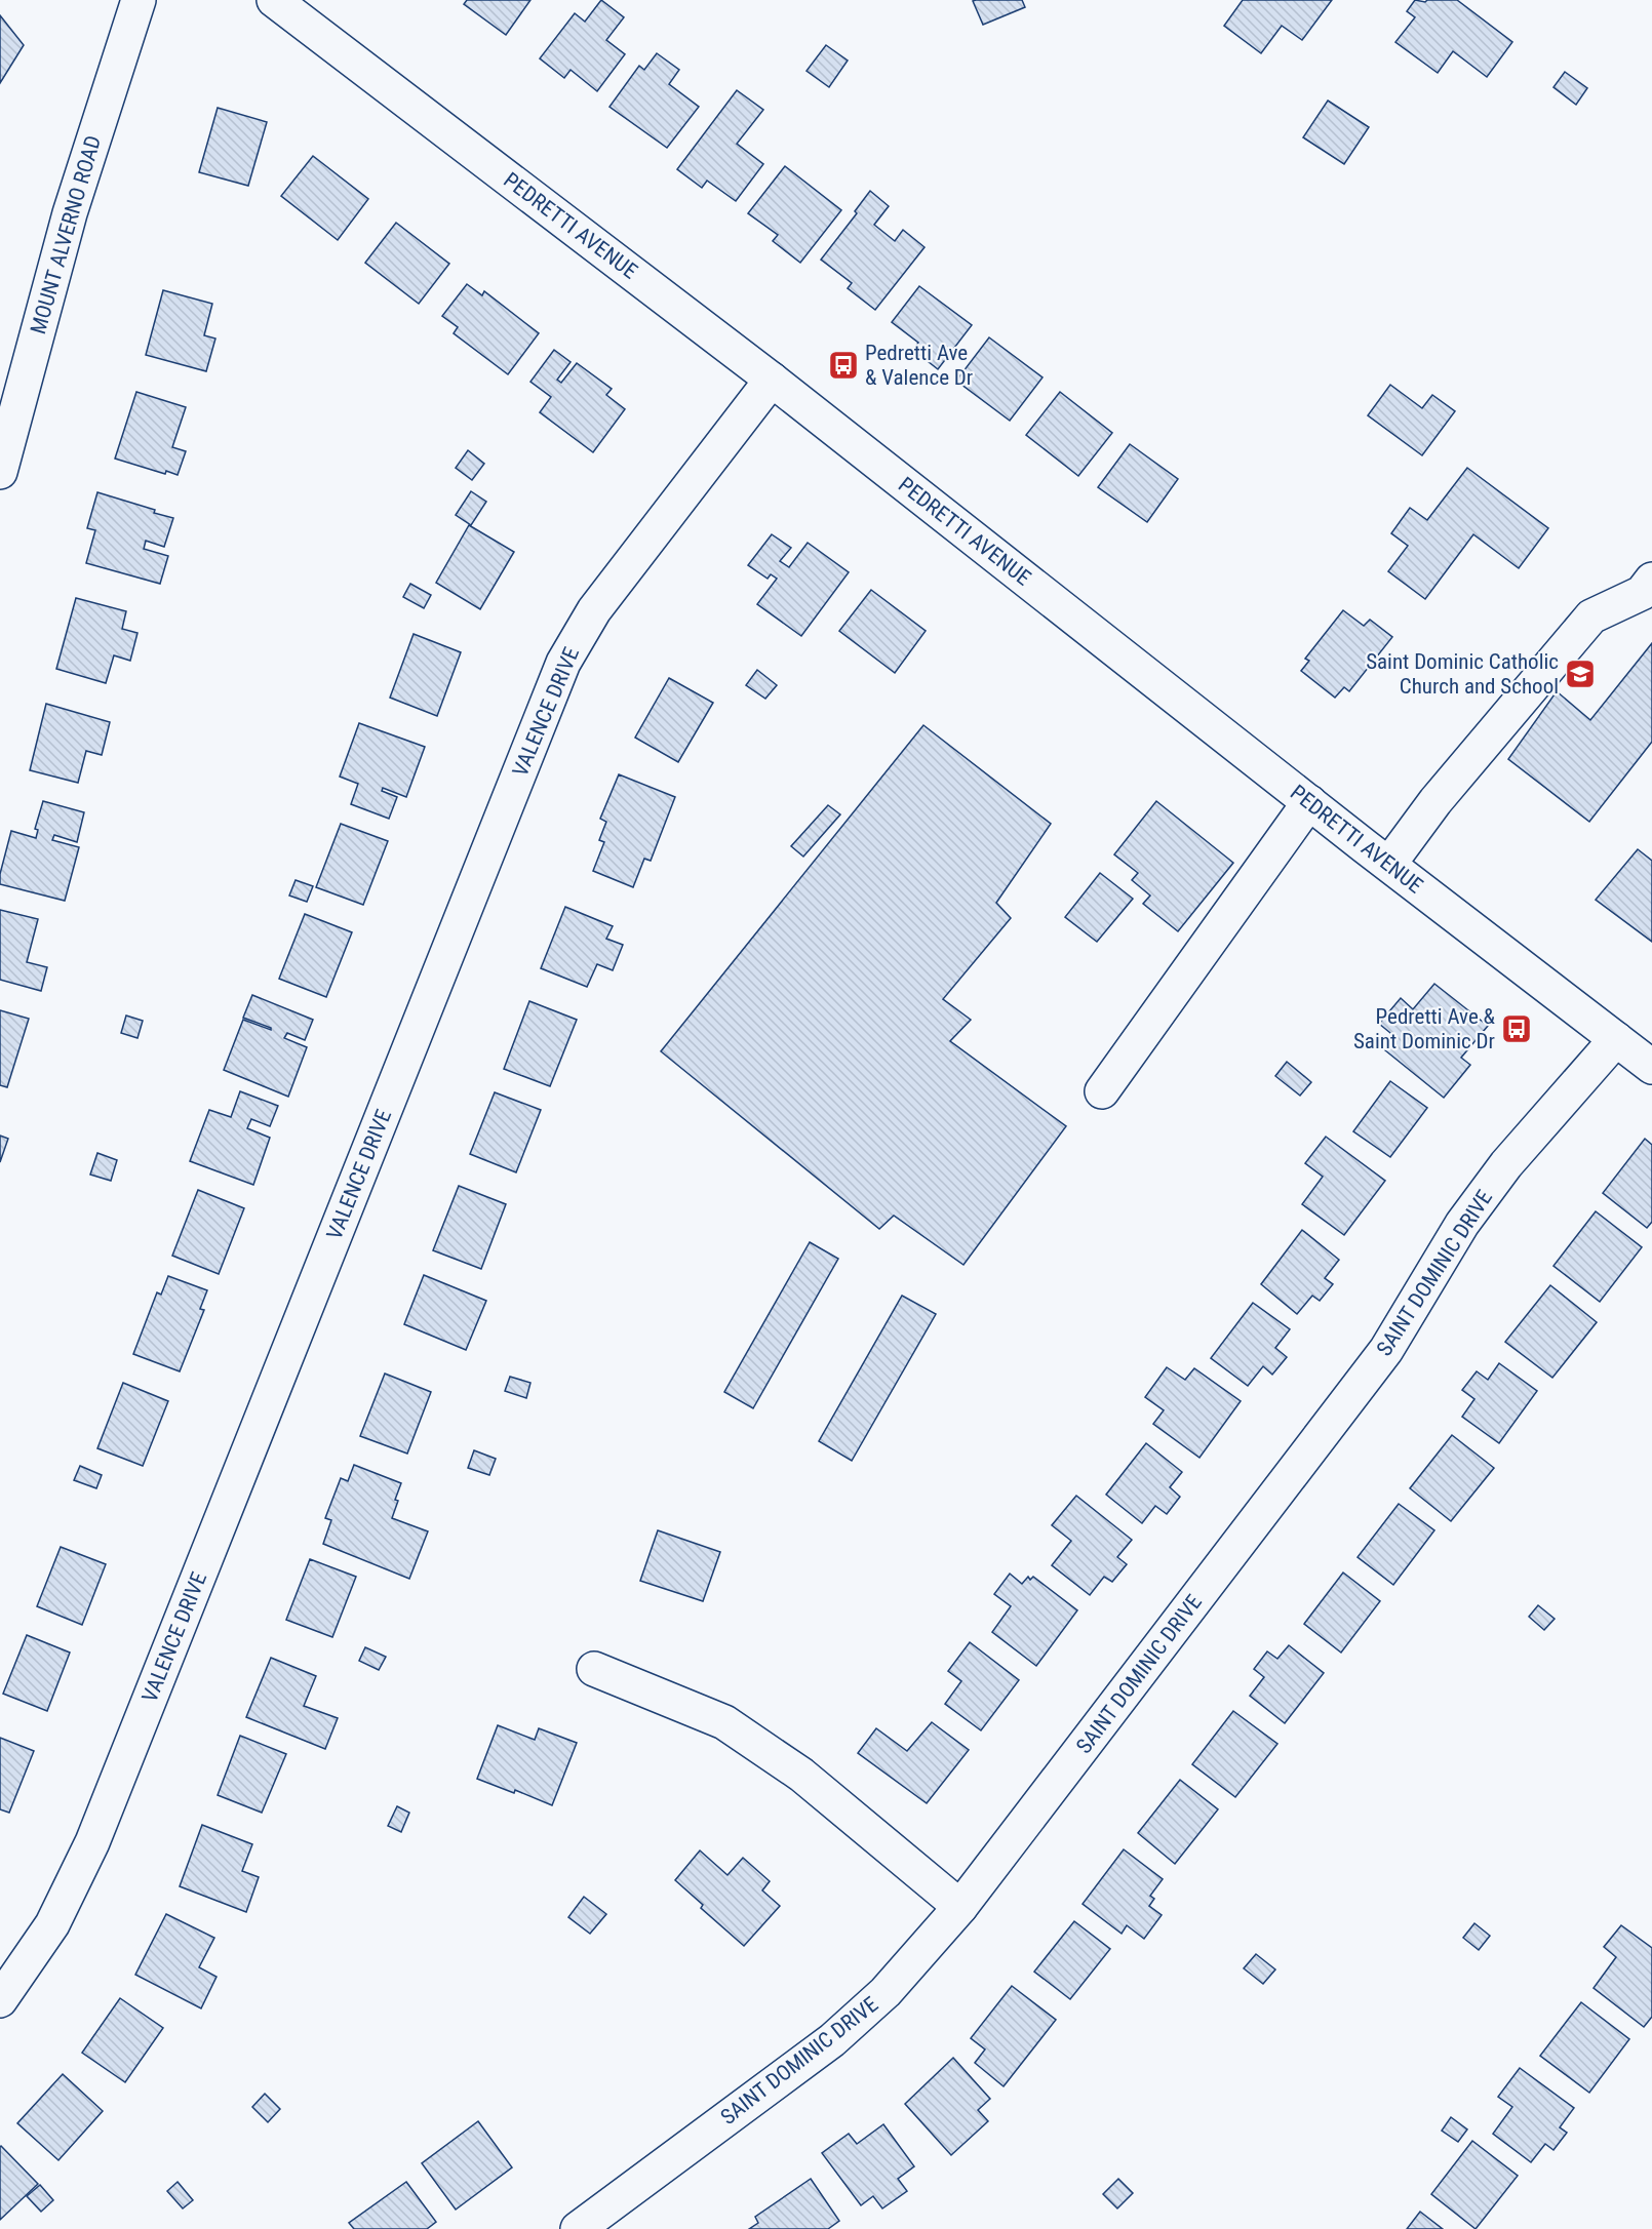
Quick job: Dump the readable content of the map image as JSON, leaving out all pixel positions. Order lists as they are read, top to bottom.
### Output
{
  "streets": {
    "street": [
      "PEDRETTI AVENUE",
      "MOUNT ALVERNO ROAD",
      "VALENCE DRIVE",
      "SAINT DOMINIC DRIVE"
    ]
  },
  "crossings": [
    ["PEDRETTI AVENUE", "VALENCE DRIVE"],
    ["PEDRETTI AVENUE", "SAINT DOMINIC DRIVE"]
  ],
  "places": {
    "bus stop": ["Pedretti Ave & Valence Dr", "Pedretti Ave & Saint Dominic Dr"],
    "school or university": ["Saint Dominic Catholic Church and School"]
  }
}
